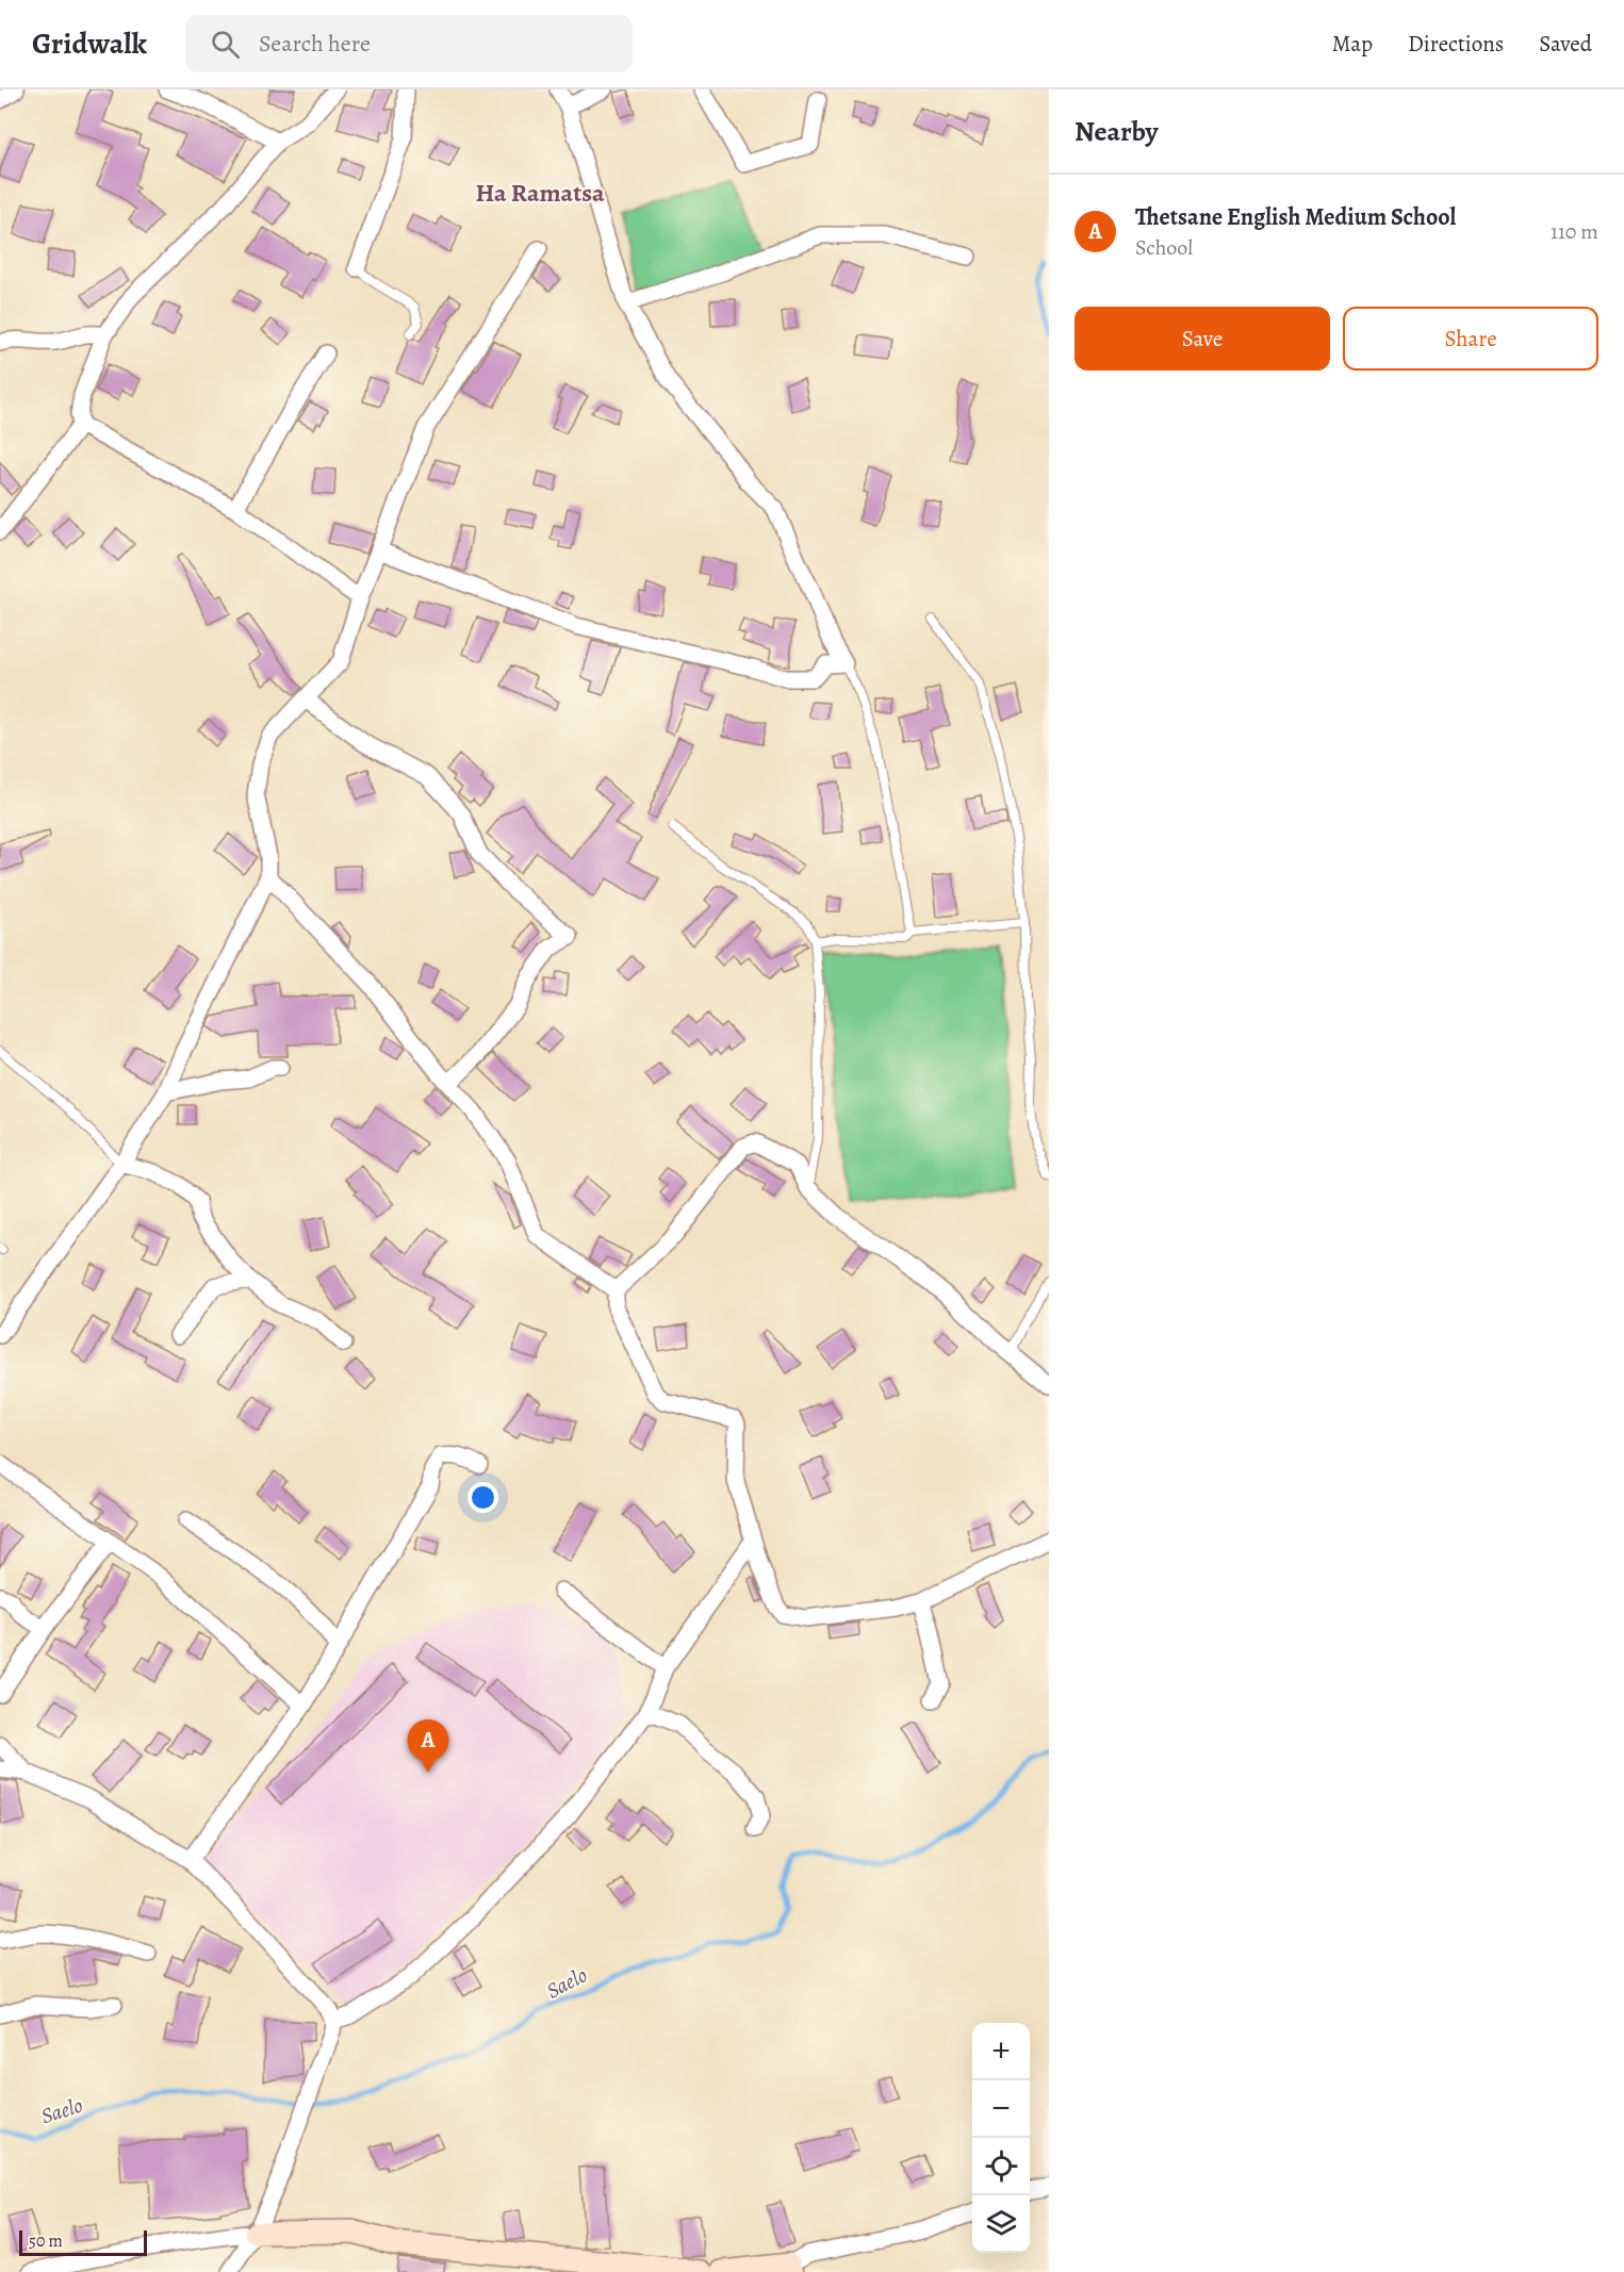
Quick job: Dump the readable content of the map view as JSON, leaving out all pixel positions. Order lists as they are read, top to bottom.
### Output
{
  "districts": ["Ha Ramatsa"],
  "water": ["Saelo"],
  "scale_bar": "50 m",
  "page": {
    "header": "Gridwalk",
    "search": "Search here",
    "nav": ["Map", "Directions", "Saved"],
    "heading": "Nearby",
    "list": [
      {
        "mark": "A",
        "name": "Thetsane English Medium School",
        "note": "School",
        "value": "110 m"
      }
    ],
    "buttons": ["Save", "Share"],
    "pins": "A",
    "map_buttons": ["+", "−"],
    "scale": "50 m"
  }
}
